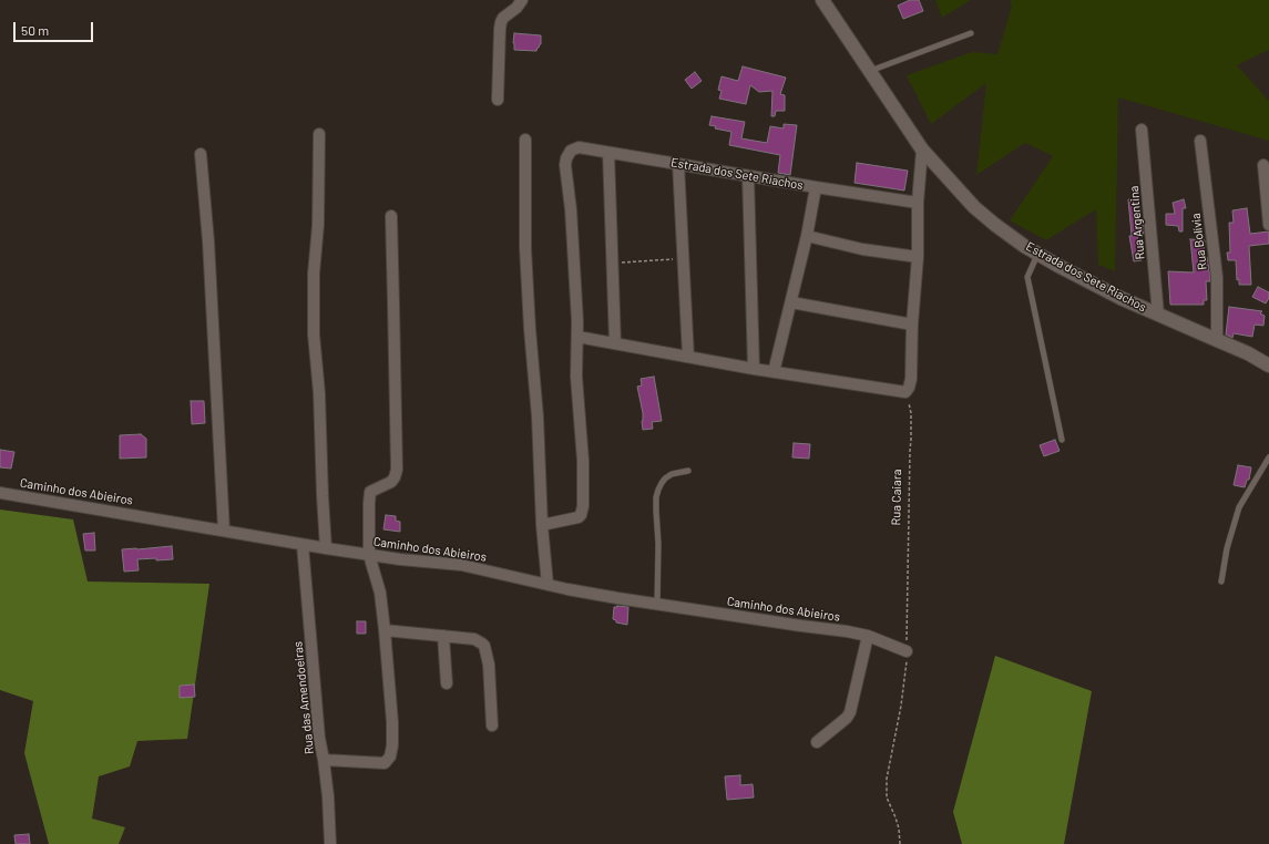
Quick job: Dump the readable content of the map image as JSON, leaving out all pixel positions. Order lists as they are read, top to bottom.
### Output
{
  "streets": {
    "street": [
      "Estrada dos Sete Riachos",
      "Rua Argentina",
      "Rua Bolívia",
      "Caminho dos Abieiros",
      "Rua das Amendoeiras"
    ],
    "path": ["Rua Caiara"]
  },
  "crossings": [
    ["Estrada dos Sete Riachos", "Rua Argentina"],
    ["Estrada dos Sete Riachos", "Rua Bolívia"],
    ["Caminho dos Abieiros", "Rua Caiara"],
    ["Caminho dos Abieiros", "Rua das Amendoeiras"]
  ],
  "scale_bar": "50 m"
}
